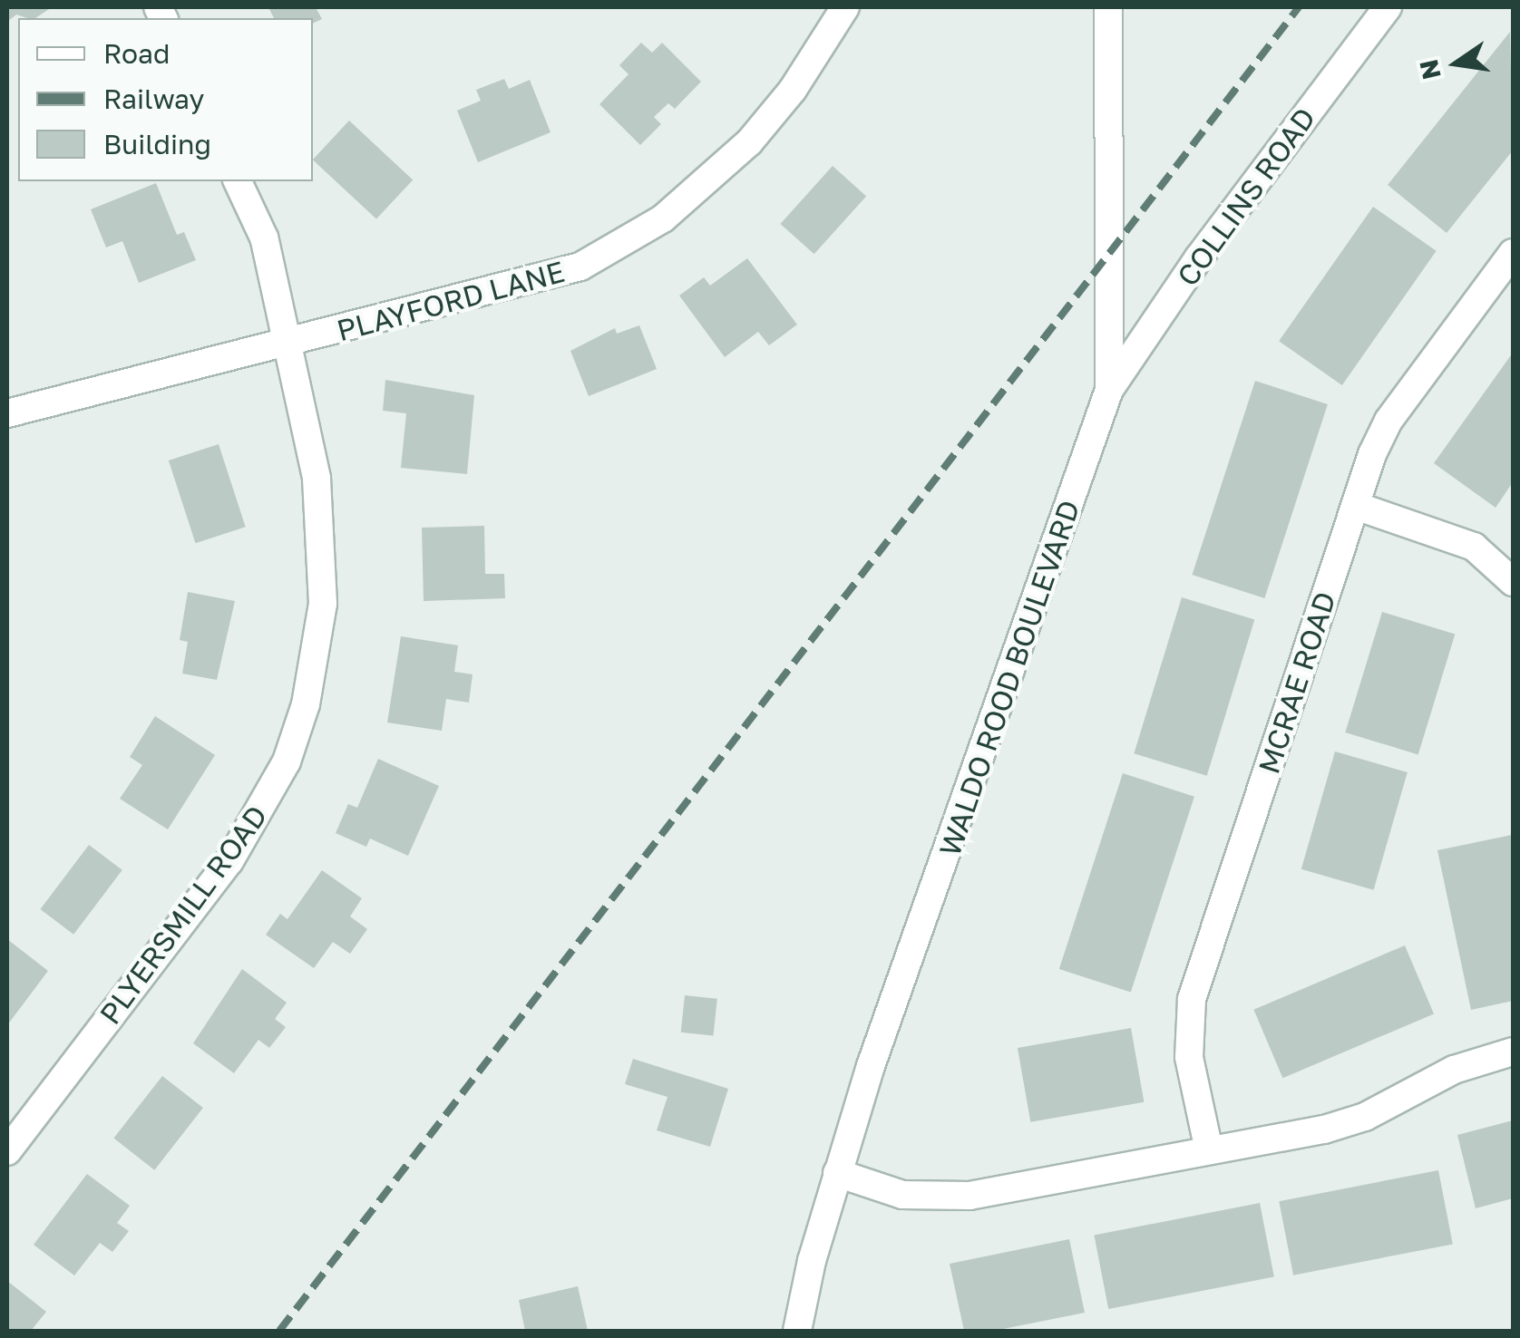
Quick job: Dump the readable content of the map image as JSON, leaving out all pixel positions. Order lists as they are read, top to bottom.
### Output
{
  "streets": {
    "street": [
      "COLLINS ROAD",
      "PLAYFORD LANE",
      "WALDO ROOD BOULEVARD",
      "MCRAE ROAD",
      "PLYERSMILL ROAD"
    ]
  },
  "crossings": [
    ["COLLINS ROAD", "WALDO ROOD BOULEVARD"],
    ["PLAYFORD LANE", "PLYERSMILL ROAD"]
  ],
  "legend": ["Road", "Railway", "Building"],
  "north": "left"
}
